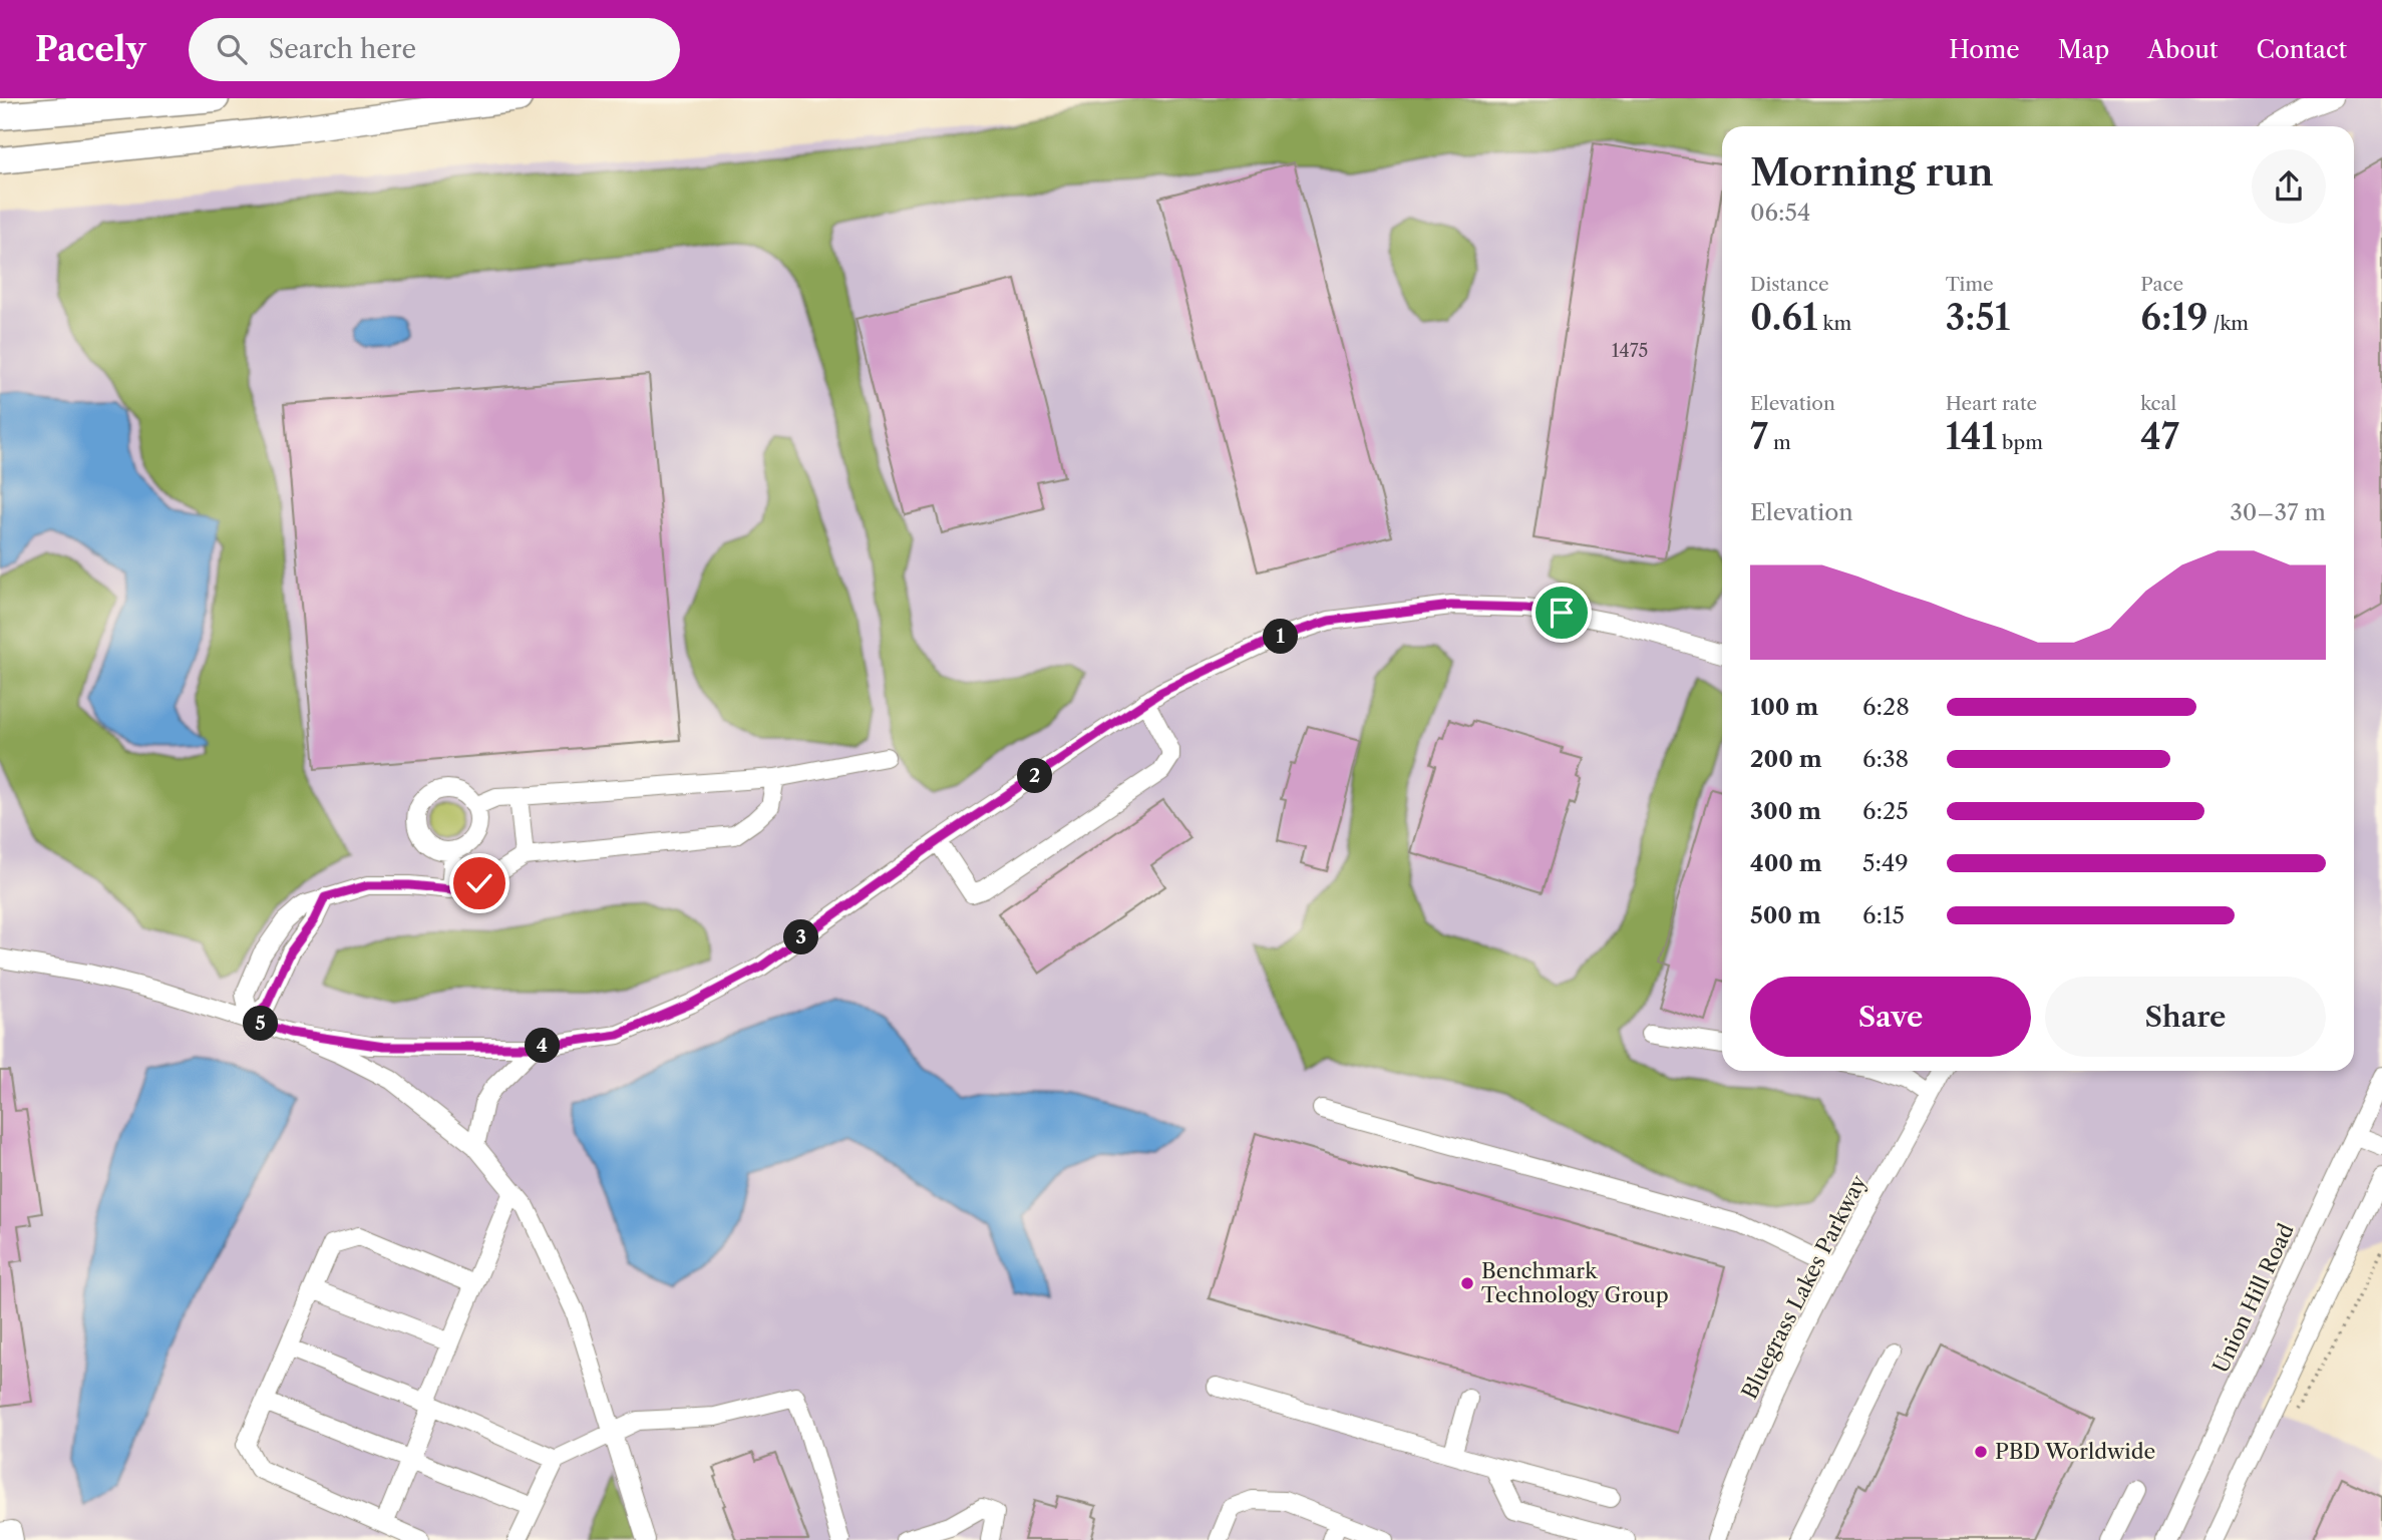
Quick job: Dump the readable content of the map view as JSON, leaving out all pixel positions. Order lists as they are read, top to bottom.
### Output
{
  "streets": {
    "street": ["Bluegrass Lakes Parkway", "Union Hill Road"]
  },
  "places": ["Benchmark Technology Group", "PBD Worldwide"],
  "house_numbers": ["1475"],
  "page": {
    "header": "Pacely",
    "search": "Search here",
    "nav": [
      "Home",
      "Map",
      "About",
      "Contact"
    ],
    "heading": ["Morning run", "06:54"],
    "stats": [
      ["Distance", "0.61 km"],
      ["Time", "3:51"],
      ["Pace", "6:19 /km"],
      ["Elevation", "7 m"],
      ["Heart rate", "141 bpm"],
      ["kcal", "47"]
    ],
    "chart": ["Elevation", "30–37 m"],
    "pins": [
      "1",
      "2",
      "3",
      "5",
      "4"
    ],
    "list": [
      {
        "name": "100 m",
        "note": "6:28"
      },
      {
        "name": "200 m",
        "note": "6:38"
      },
      {
        "name": "300 m",
        "note": "6:25"
      },
      {
        "name": "400 m",
        "note": "5:49"
      },
      {
        "name": "500 m",
        "note": "6:15"
      }
    ],
    "buttons": ["Save", "Share"]
  }
}
